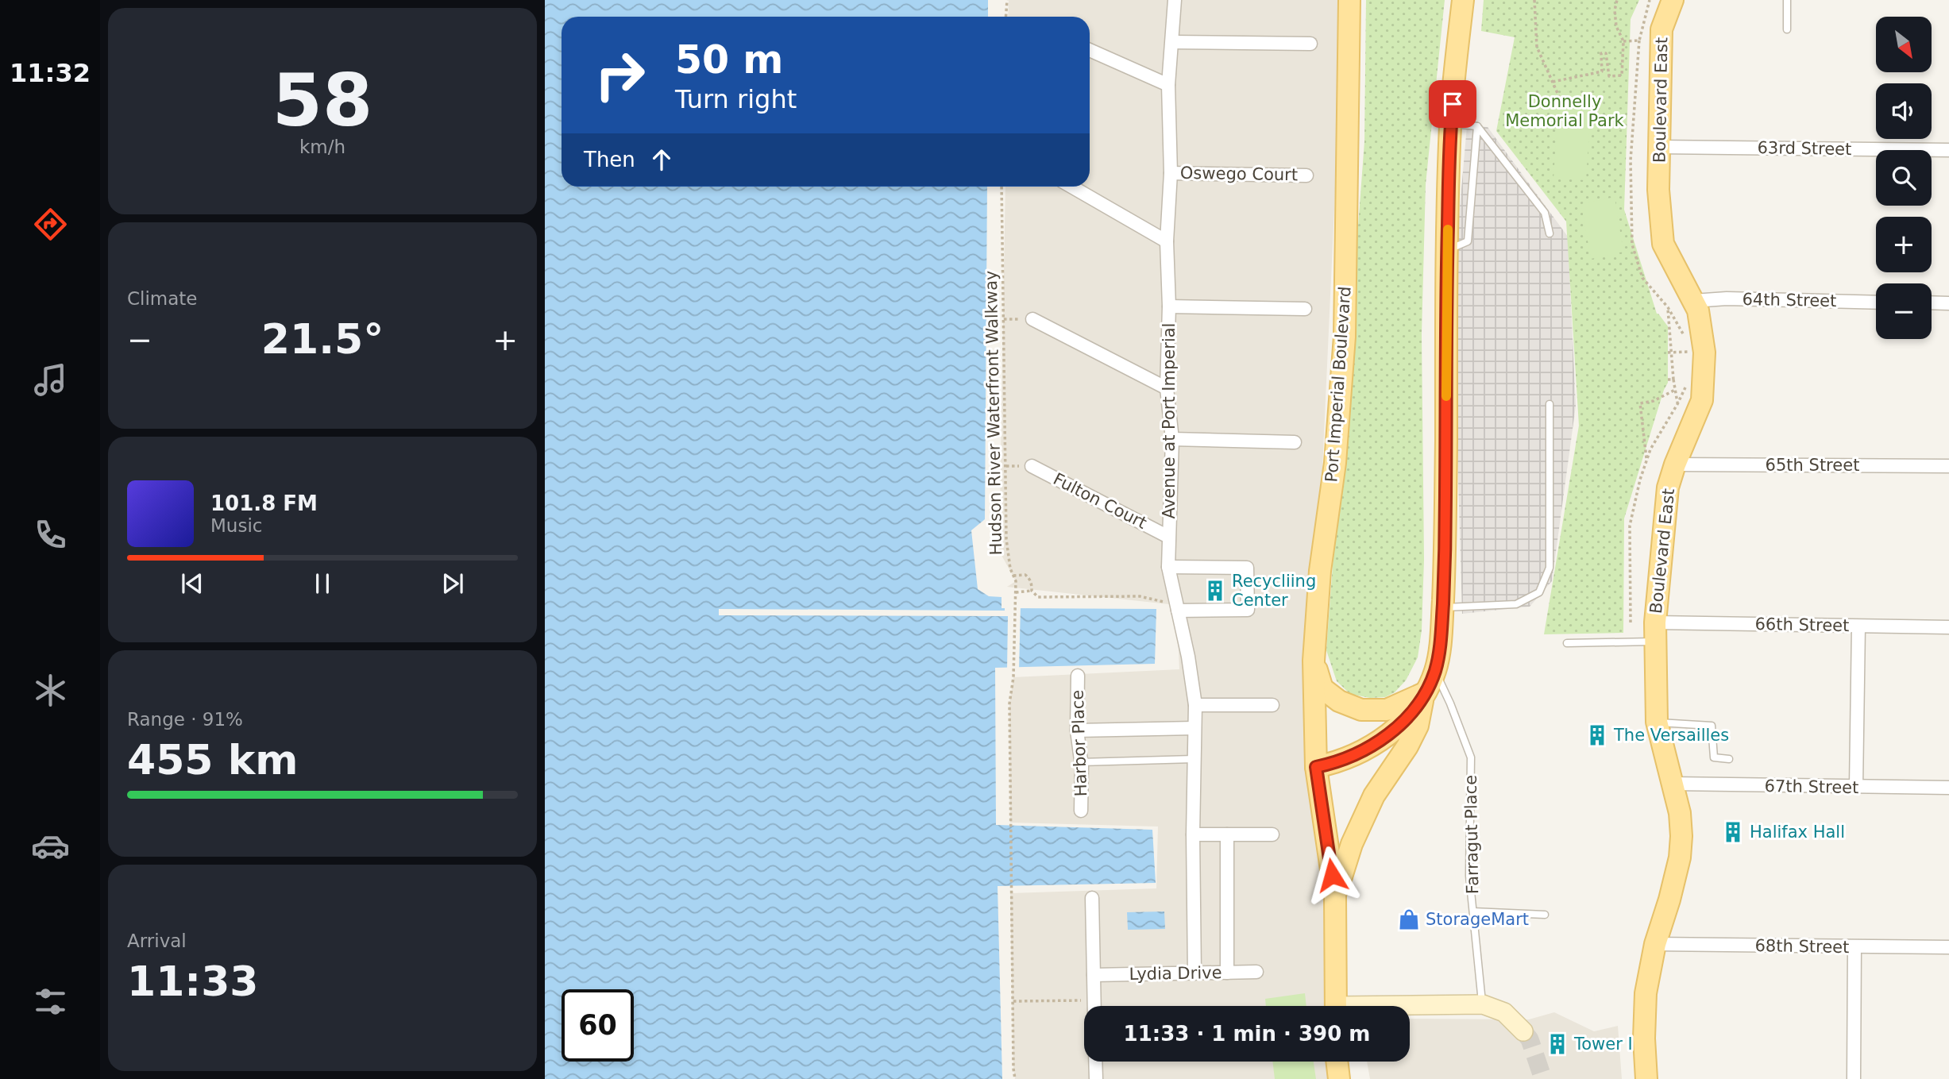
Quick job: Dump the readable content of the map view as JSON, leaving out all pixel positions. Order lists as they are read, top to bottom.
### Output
{
  "streets": {
    "main road": ["Boulevard East", "Port Imperial Boulevard"],
    "street": [
      "63rd Street",
      "Oswego Court",
      "64th Street",
      "Avenue at Port Imperial",
      "65th Street",
      "Fulton Court",
      "66th Street",
      "Harbor Place",
      "67th Street",
      "68th Street",
      "Lydia Drive"
    ],
    "lane": ["Farragut Place"],
    "path": ["Hudson River Waterfront Walkway"]
  },
  "crossings": [
    ["Boulevard East", "63rd Street"],
    ["Boulevard East", "64th Street"],
    ["Boulevard East", "65th Street"],
    ["Boulevard East", "66th Street"],
    ["Boulevard East", "67th Street"],
    ["Boulevard East", "68th Street"],
    ["Oswego Court", "Avenue at Port Imperial"],
    ["Avenue at Port Imperial", "Fulton Court"],
    ["Avenue at Port Imperial", "Lydia Drive"]
  ],
  "parks": ["Donnelly Memorial Park"],
  "places": {
    "building": [
      "Recycliing Center",
      "The Versailles",
      "Halifax Hall",
      "Tower I"
    ],
    "shop": ["StorageMart"]
  },
  "north": "bottom right",
  "page": {
    "tabs": "11:32",
    "tile": [
      ["58", "km/h"],
      "Climate",
      ["Range · 91%", "455 km"],
      ["Arrival", "11:33"]
    ],
    "map_buttons": ["+", "−"],
    "turn": ["50 m", "Turn right"],
    "then": "Then",
    "heat": ["−", "21.5°", "+"],
    "song": ["101.8 FM", "Music"],
    "limit": "60",
    "trip": "11:33 · 1 min · 390 m"
  }
}
